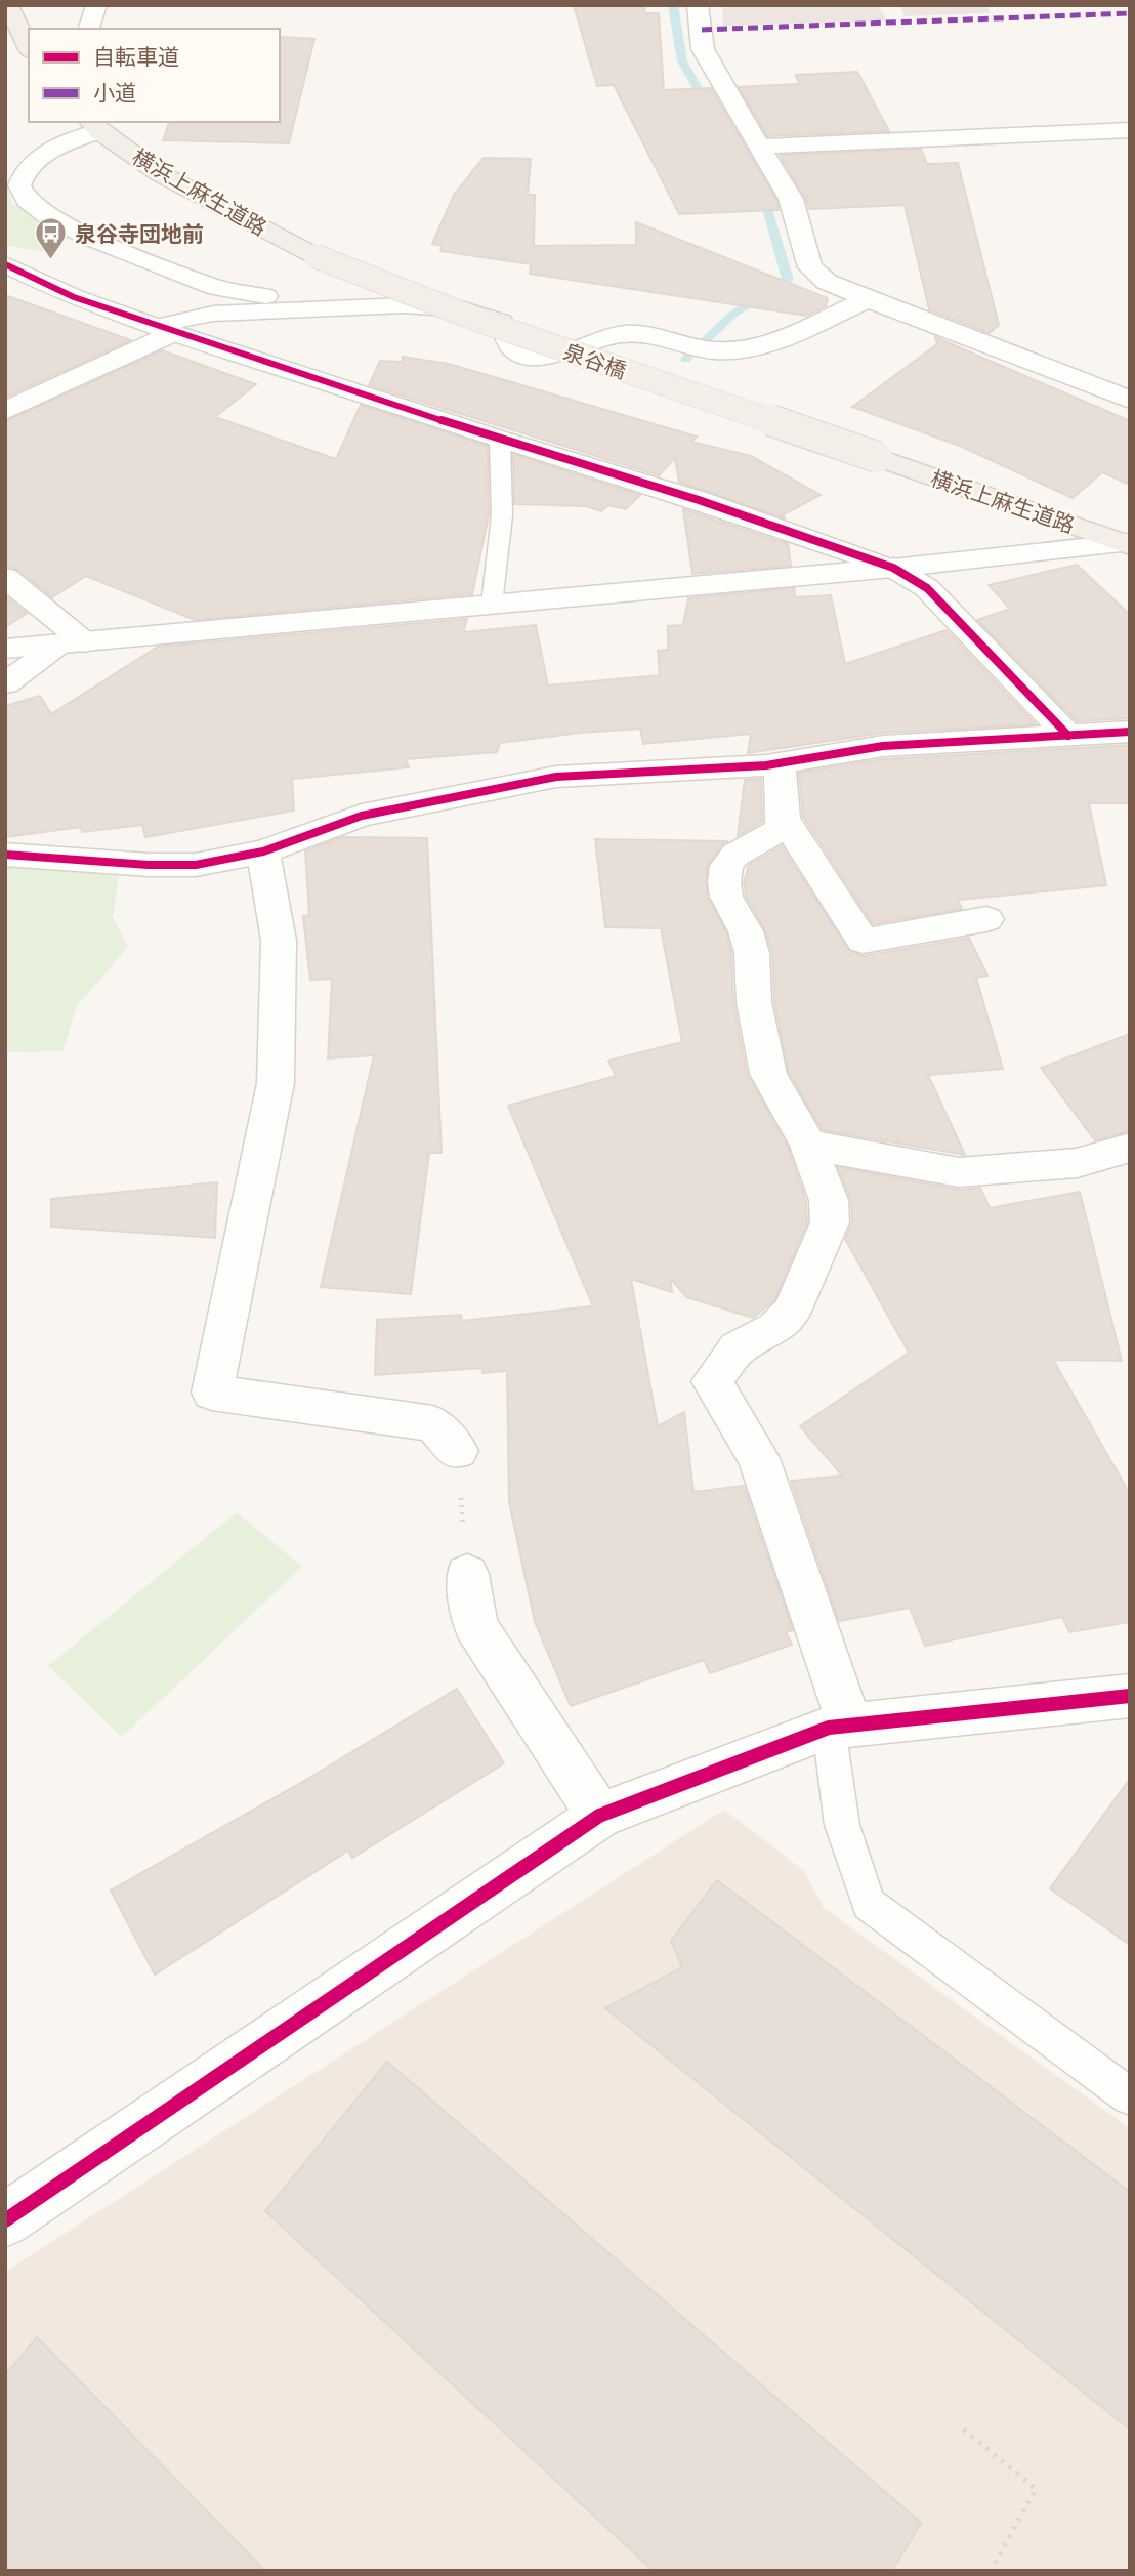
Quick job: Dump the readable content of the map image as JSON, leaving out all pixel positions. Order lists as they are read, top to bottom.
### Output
{
  "streets": {
    "main road": ["横浜上麻生道路", "泉谷橋"]
  },
  "crossings": [
    ["横浜上麻生道路", "泉谷橋"]
  ],
  "places": {
    "bus stop": ["泉谷寺団地前"]
  },
  "legend": ["自転車道", "小道"]
}
